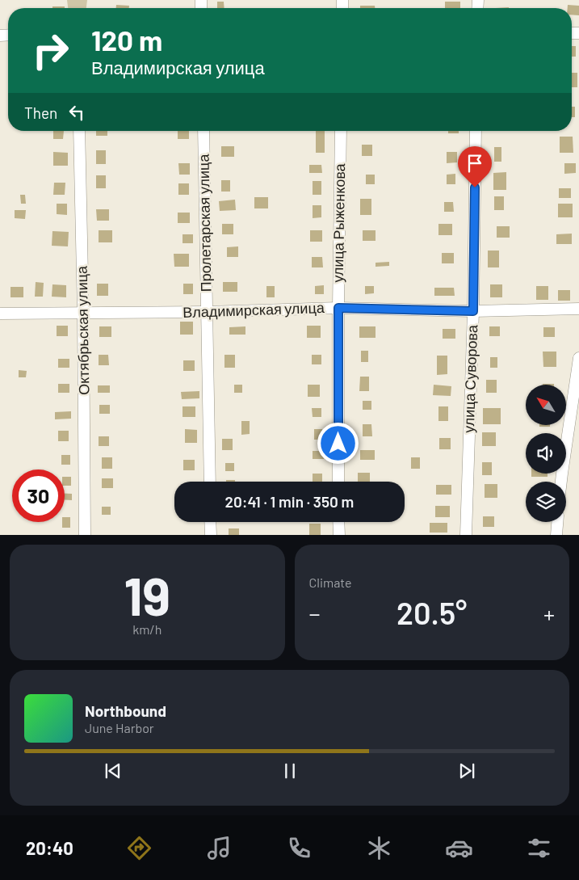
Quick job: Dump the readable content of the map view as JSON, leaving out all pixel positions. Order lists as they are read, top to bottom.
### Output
{
  "streets": {
    "street": [
      "Пролетарская улица",
      "улица Рыженкова",
      "Владимирская улица",
      "Октябрьская улица",
      "улица Суворова"
    ]
  },
  "crossings": [
    ["Пролетарская улица", "Владимирская улица"],
    ["улица Рыженкова", "Владимирская улица"],
    ["Владимирская улица", "Октябрьская улица"],
    ["Владимирская улица", "улица Суворова"]
  ],
  "north": "top left",
  "page": {
    "turn": ["120 m", "Владимирская улица"],
    "then": "Then",
    "limit": "30",
    "trip": "20:41 · 1 min · 350 m",
    "tile": [
      ["19", "km/h"],
      "Climate"
    ],
    "heat": ["−", "20.5°", "+"],
    "song": ["Northbound", "June Harbor"],
    "tabs": "20:40"
  }
}
